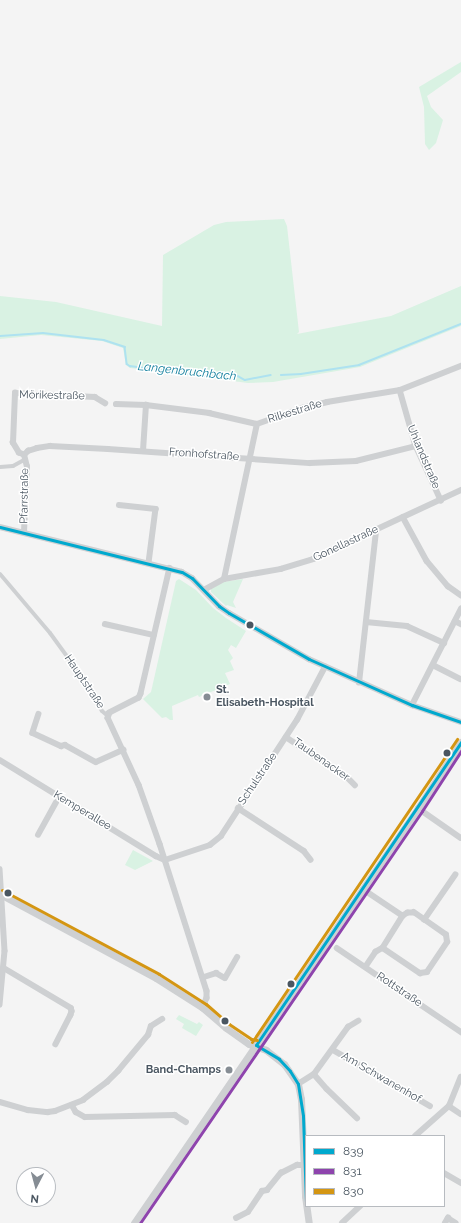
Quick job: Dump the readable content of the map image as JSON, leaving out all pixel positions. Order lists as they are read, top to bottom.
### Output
{
  "streets": {
    "street": [
      "Mörikestraße",
      "Rilkestraße",
      "Fronhofstraße",
      "Uhlandstraße",
      "Pfarrstraße",
      "Gonellastraße",
      "Hauptstraße",
      "Taubenacker",
      "Schulstraße",
      "Kemperallee",
      "Rottstraße",
      "Am Schwanenhof"
    ]
  },
  "crossings": [
    ["Mörikestraße", "Fronhofstraße"],
    ["Mörikestraße", "Pfarrstraße"],
    ["Rilkestraße", "Fronhofstraße"],
    ["Rilkestraße", "Uhlandstraße"],
    ["Rilkestraße", "Gonellastraße"],
    ["Fronhofstraße", "Uhlandstraße"],
    ["Fronhofstraße", "Pfarrstraße"],
    ["Uhlandstraße", "Gonellastraße"],
    ["Hauptstraße", "Schulstraße"],
    ["Hauptstraße", "Kemperallee"],
    ["Taubenacker", "Schulstraße"],
    ["Schulstraße", "Kemperallee"]
  ],
  "water": ["Langenbruchbach"],
  "places": ["St. Elisabeth-Hospital", "Band-Champs"],
  "lines": ["transit line 839", "transit line 830", "transit line 831"],
  "legend": ["839", "831", "830"],
  "north": "bottom"
}
